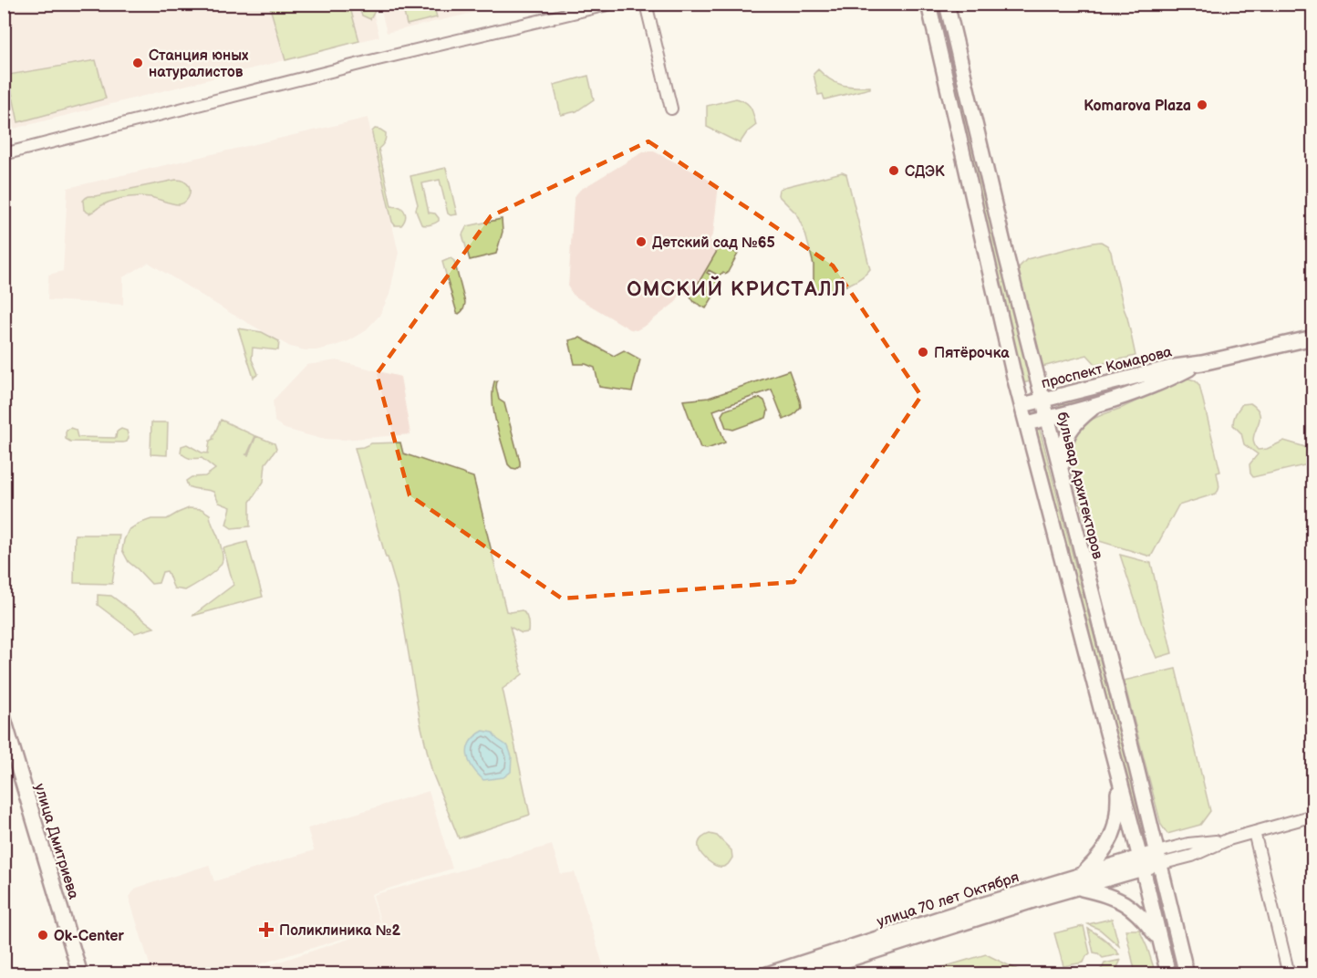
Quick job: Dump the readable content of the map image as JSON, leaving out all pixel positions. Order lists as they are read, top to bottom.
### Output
{
  "streets": {
    "main road": [
      "проспект Комарова",
      "бульвар Архитекторов",
      "улица Дмитриева",
      "улица 70 лет Октября"
    ]
  },
  "crossings": [
    ["проспект Комарова", "бульвар Архитекторов"],
    ["бульвар Архитекторов", "улица 70 лет Октября"]
  ],
  "districts": ["ОМСКИЙ КРИСТАЛЛ"],
  "places": {
    "other": [
      "Станция юных натуралистов",
      "Komarova Plaza",
      "СДЭК",
      "Детский сад №65",
      "Пятёрочка",
      "Ok-Center"
    ],
    "health": ["Поликлиника №2"]
  }
}
